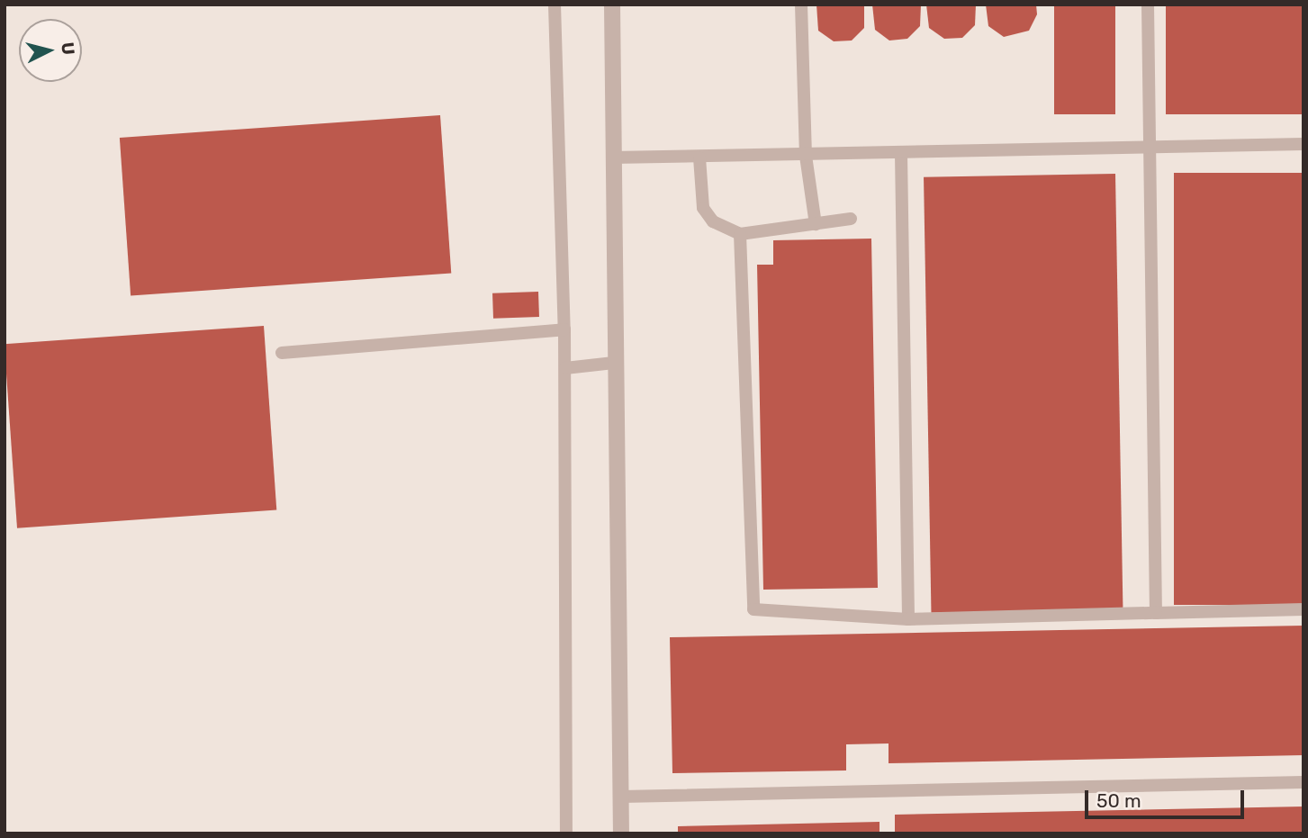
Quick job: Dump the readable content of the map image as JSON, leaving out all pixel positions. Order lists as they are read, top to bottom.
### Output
{
  "scale_bar": "50 m",
  "north": "right"
}
